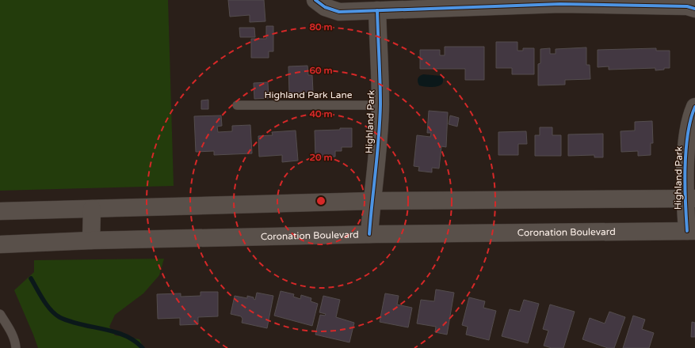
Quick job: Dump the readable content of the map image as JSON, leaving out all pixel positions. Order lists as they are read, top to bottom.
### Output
{
  "streets": {
    "main road": ["Highland Park", "Coronation Boulevard"],
    "lane": ["Highland Park Lane"]
  },
  "crossings": [
    ["Highland Park Lane", "Highland Park"],
    ["Highland Park", "Coronation Boulevard"]
  ],
  "rings": [
    "80 m",
    "60 m",
    "40 m",
    "20 m"
  ]
}
